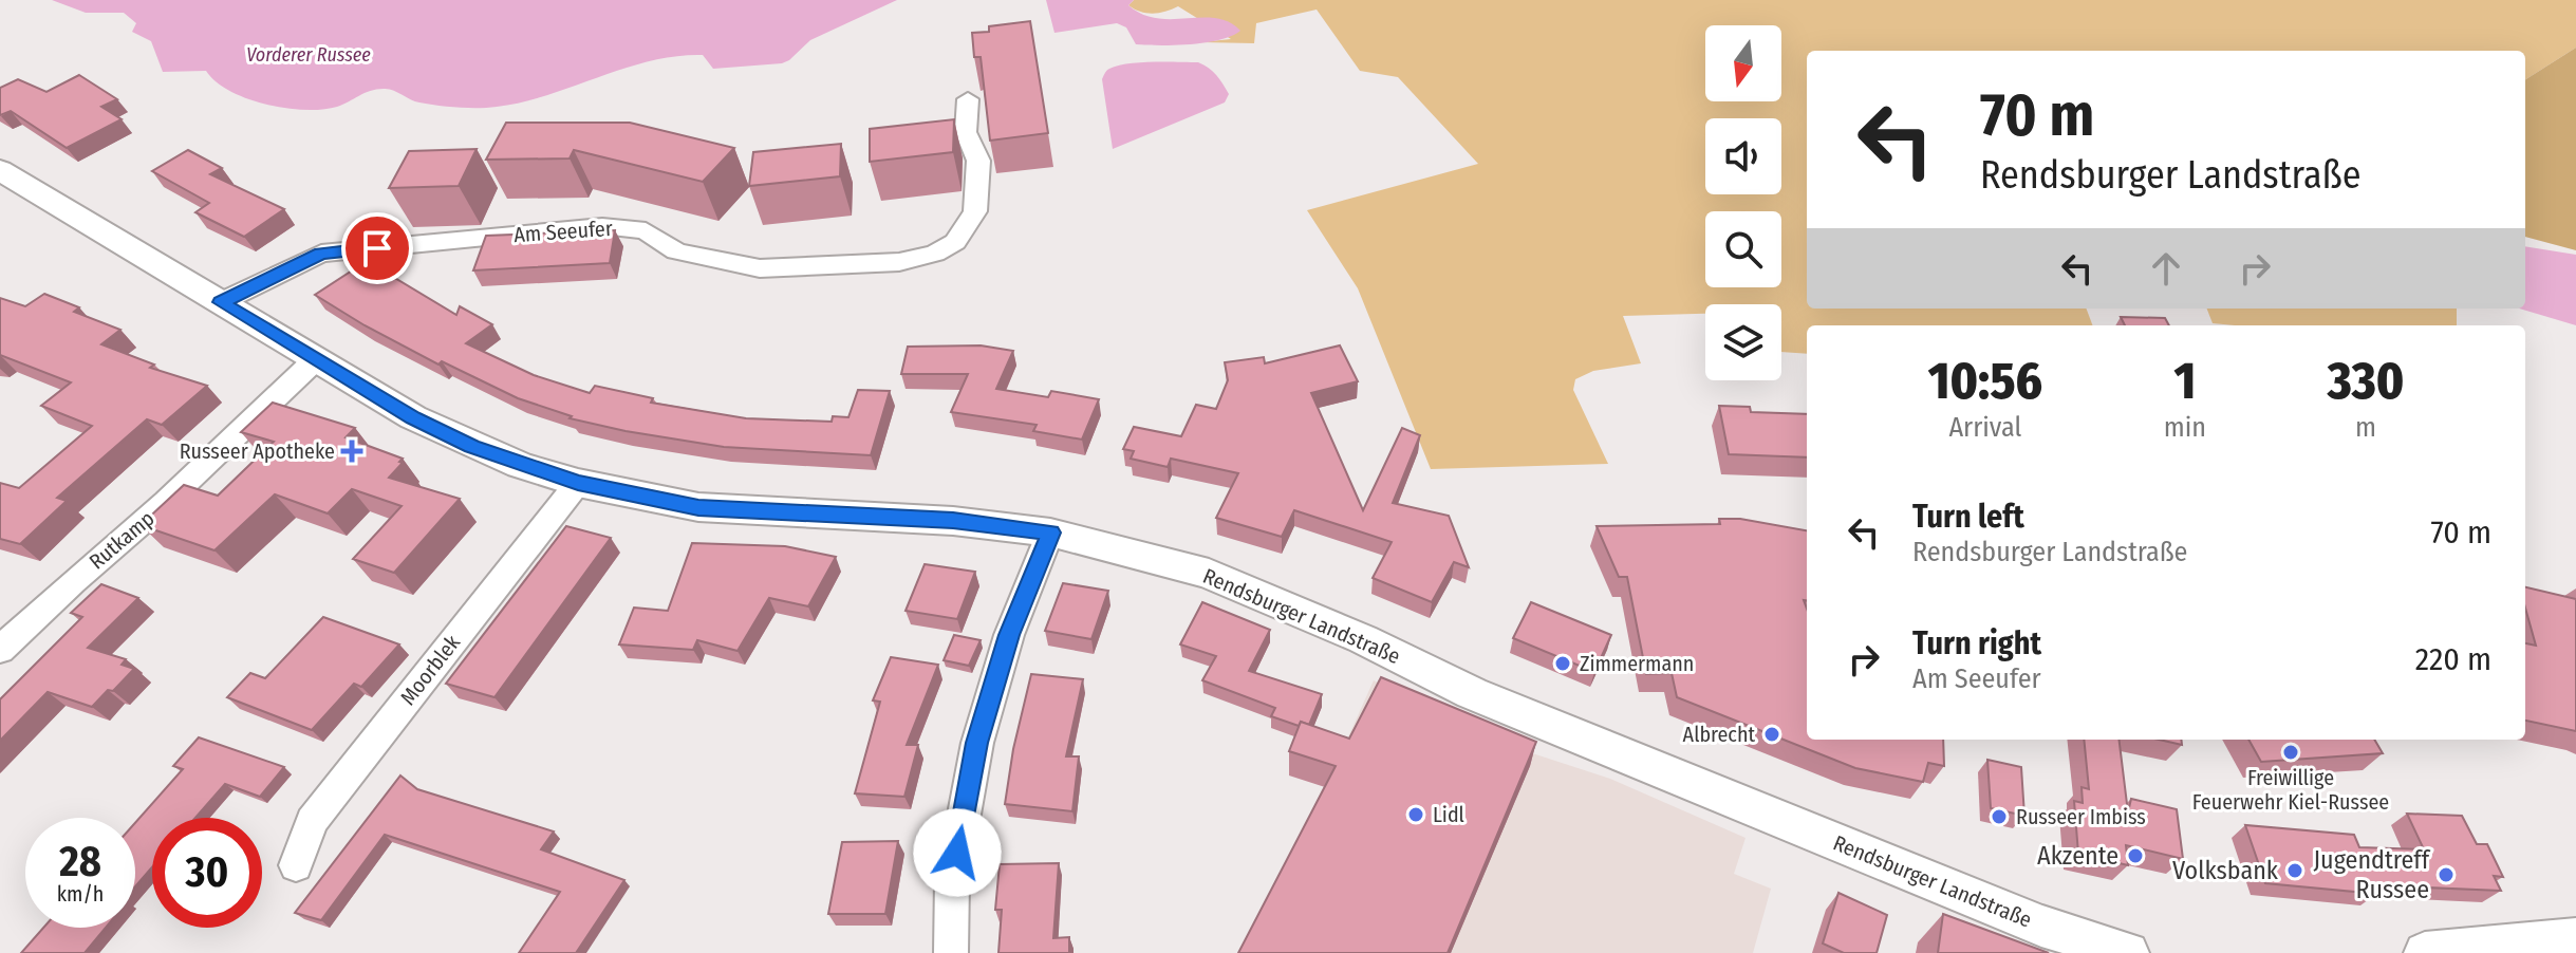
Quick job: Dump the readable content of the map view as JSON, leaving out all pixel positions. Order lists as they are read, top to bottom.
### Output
{
  "streets": {
    "street": [
      "Am Seeufer",
      "Rutkamp",
      "Rendsburger Landstraße",
      "Moorblek"
    ]
  },
  "crossings": [
    ["Am Seeufer", "Rendsburger Landstraße"],
    ["Rutkamp", "Rendsburger Landstraße"],
    ["Rendsburger Landstraße", "Moorblek"]
  ],
  "water": ["Vorderer Russee"],
  "places": {
    "health": ["Russeer Apotheke"],
    "other": [
      "Zimmermann",
      "Albrecht",
      "Freiwillige Feuerwehr Kiel-Russee",
      "Lidl",
      "Russeer Imbiss",
      "Akzente",
      "Volksbank",
      "Jugendtreff Russee"
    ]
  },
  "north": "bottom",
  "page": {
    "turn": ["70 m", "Rendsburger Landstraße"],
    "eta": [
      "10:56",
      "Arrival",
      "1",
      "min",
      "330",
      "m"
    ],
    "list": [
      {
        "name": "Turn left",
        "note": "Rendsburger Landstraße",
        "value": "70 m"
      },
      {
        "name": "Turn right",
        "note": "Am Seeufer",
        "value": "220 m"
      }
    ],
    "speed": "28 km/h",
    "limit": "30"
  }
}
